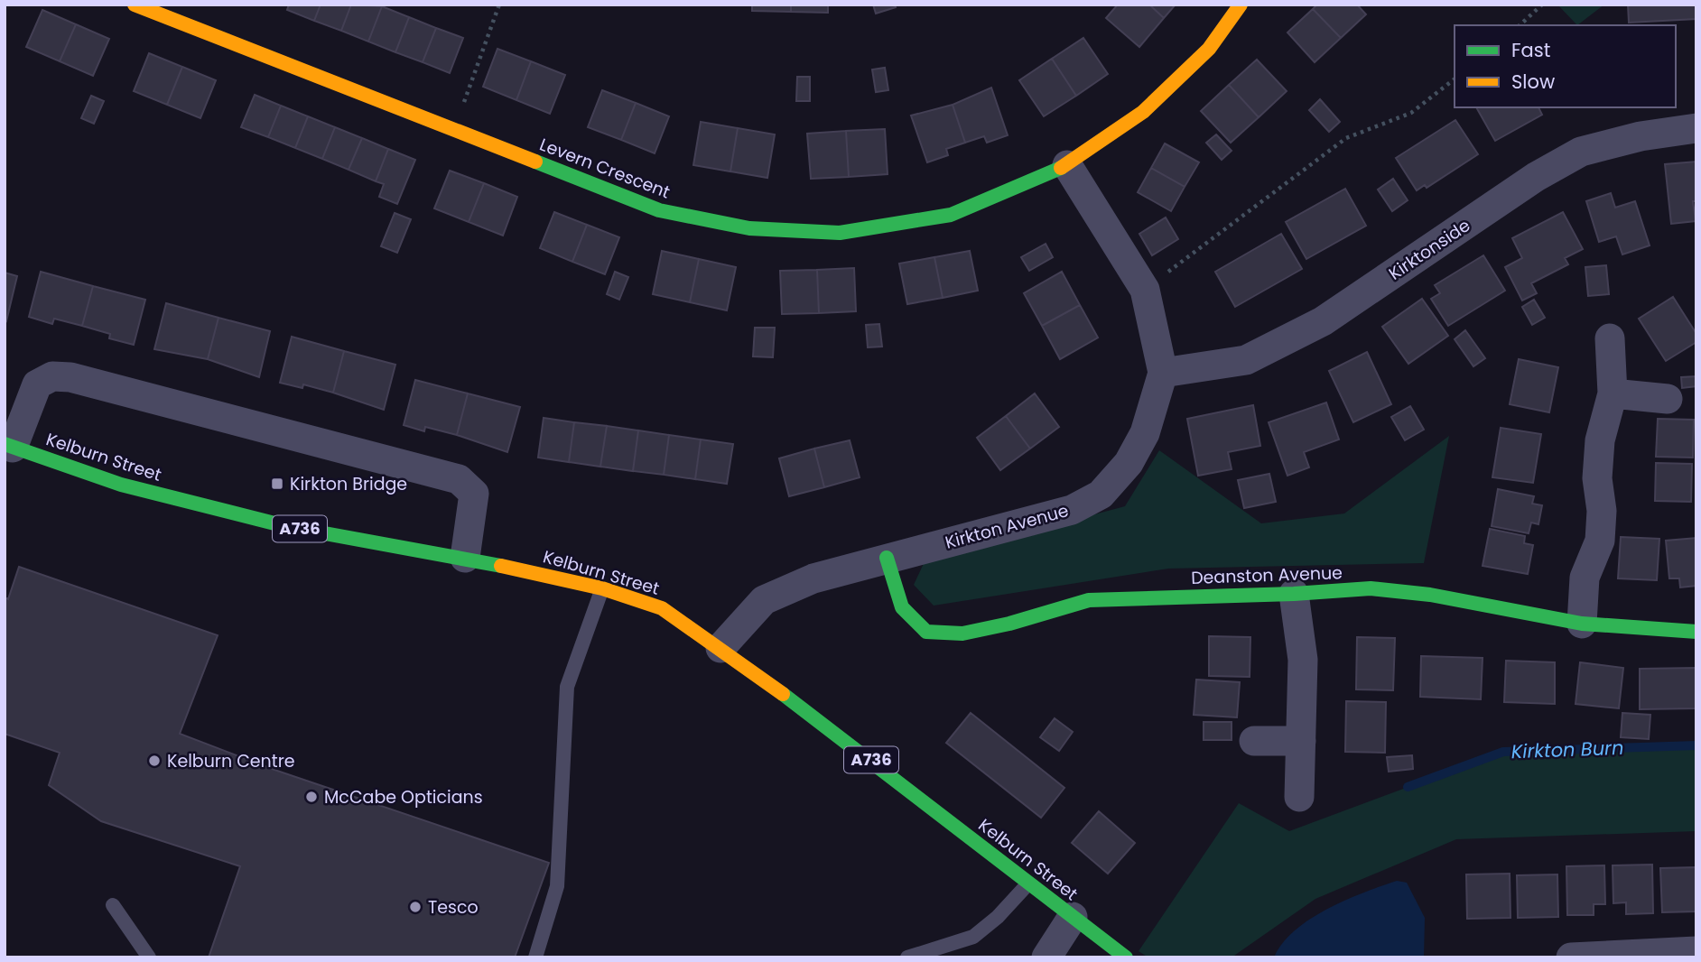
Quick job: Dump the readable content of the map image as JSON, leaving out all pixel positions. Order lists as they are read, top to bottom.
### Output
{
  "streets": {
    "street": [
      "Levern Crescent",
      "Kirktonside",
      "Kelburn Street",
      "Kirkton Avenue",
      "A736",
      "Deanston Avenue"
    ]
  },
  "crossings": [
    ["Levern Crescent", "Kirkton Avenue"],
    ["Kirktonside", "Kirkton Avenue"],
    ["Kelburn Street", "Kirkton Avenue"],
    ["Kirkton Avenue", "Deanston Avenue"]
  ],
  "water": ["Kirkton Burn"],
  "places": {
    "transit": ["Kirkton Bridge"],
    "other": ["Kelburn Centre", "McCabe Opticians", "Tesco"]
  },
  "legend": ["Fast", "Slow"]
}
